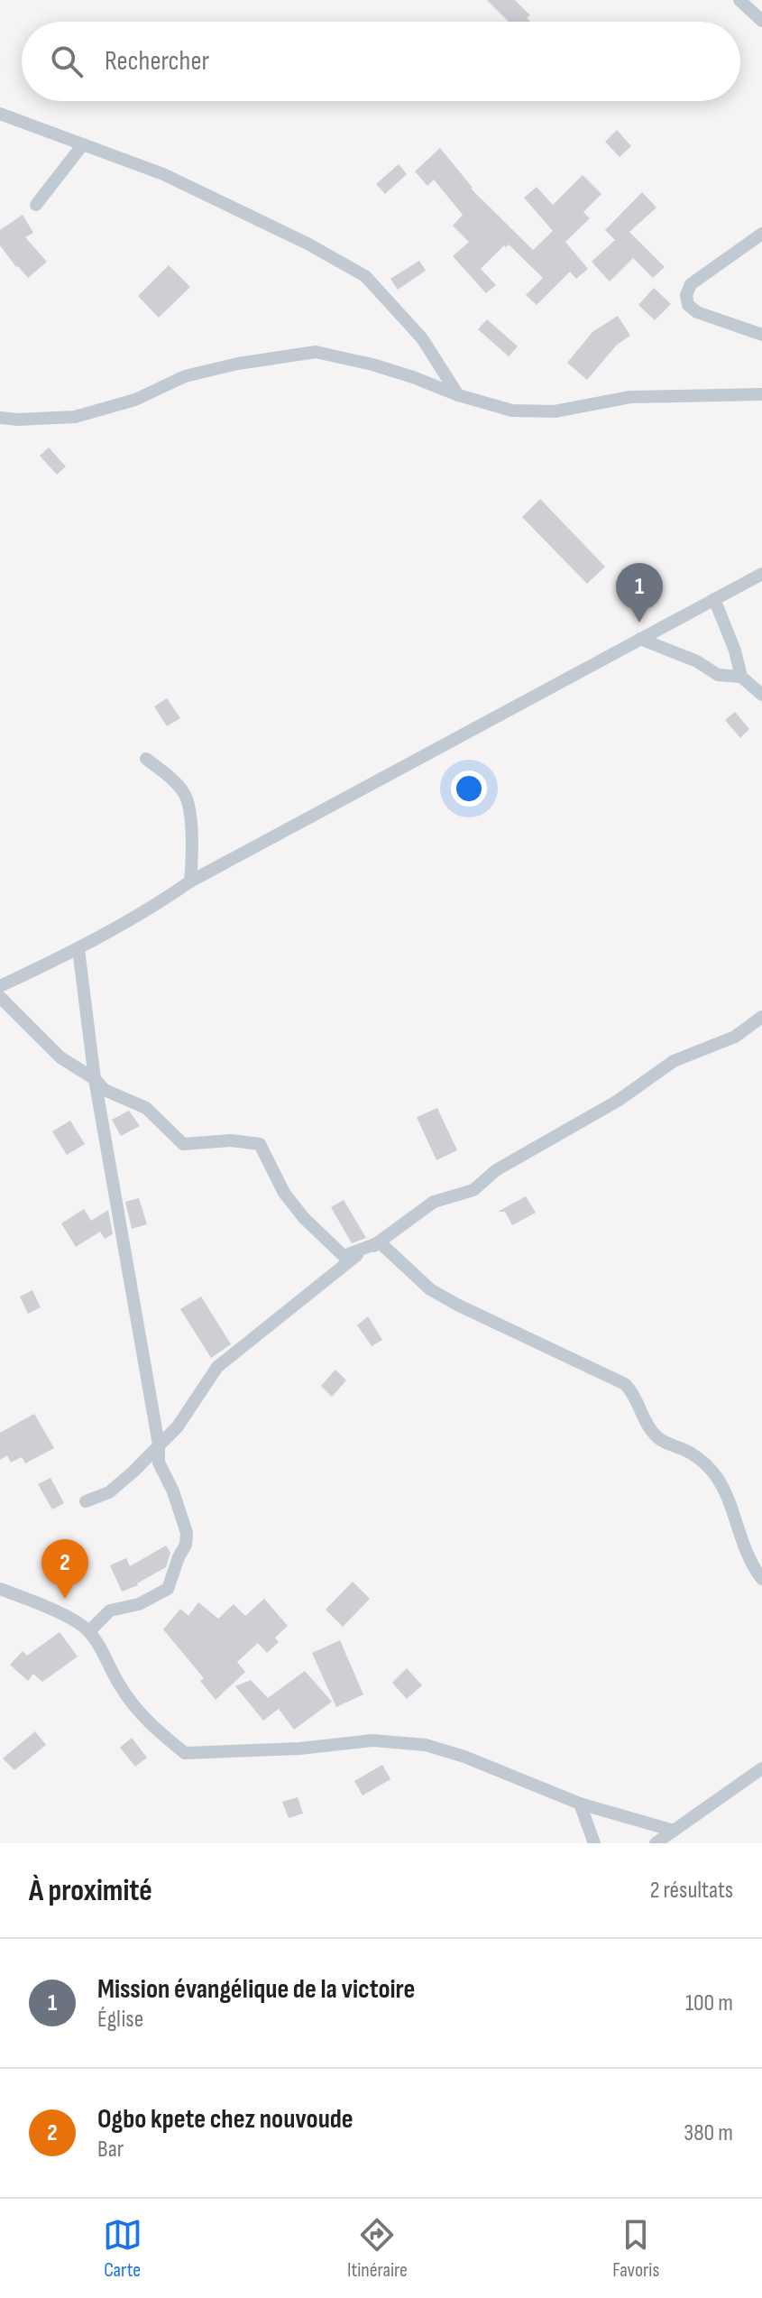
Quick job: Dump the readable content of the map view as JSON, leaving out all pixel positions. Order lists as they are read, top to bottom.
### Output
{
  "page": {
    "search": "Rechercher",
    "pins": ["1", "2"],
    "heading": ["À proximité", "2 résultats"],
    "list": [
      {
        "mark": "1",
        "name": "Mission évangélique de la victoire",
        "note": "Église",
        "value": "100 m"
      },
      {
        "mark": "2",
        "name": "Ogbo kpete chez nouvoude",
        "note": "Bar",
        "value": "380 m"
      }
    ],
    "nav": ["Carte", "Itinéraire", "Favoris"]
  }
}
